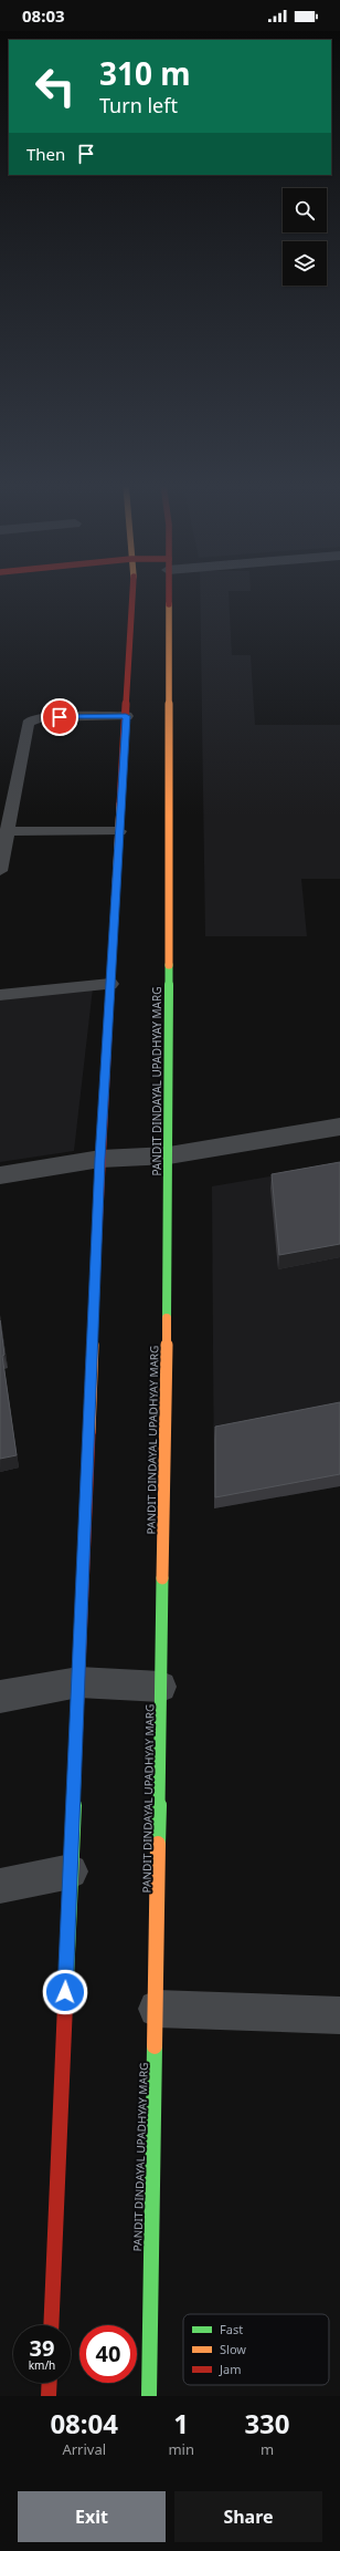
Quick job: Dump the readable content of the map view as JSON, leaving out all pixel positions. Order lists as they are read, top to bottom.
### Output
{
  "streets": {
    "street": ["PANDIT DINDAYAL UPADHYAY MARG"]
  },
  "legend": ["Fast", "Slow", "Jam"],
  "page": {
    "status": "08:03",
    "turn": ["310 m", "Turn left"],
    "then": "Then",
    "speed": "39 km/h",
    "limit": "40",
    "eta": [
      "08:04",
      "Arrival",
      "1",
      "min",
      "330",
      "m"
    ],
    "buttons": ["Exit", "Share"]
  }
}
